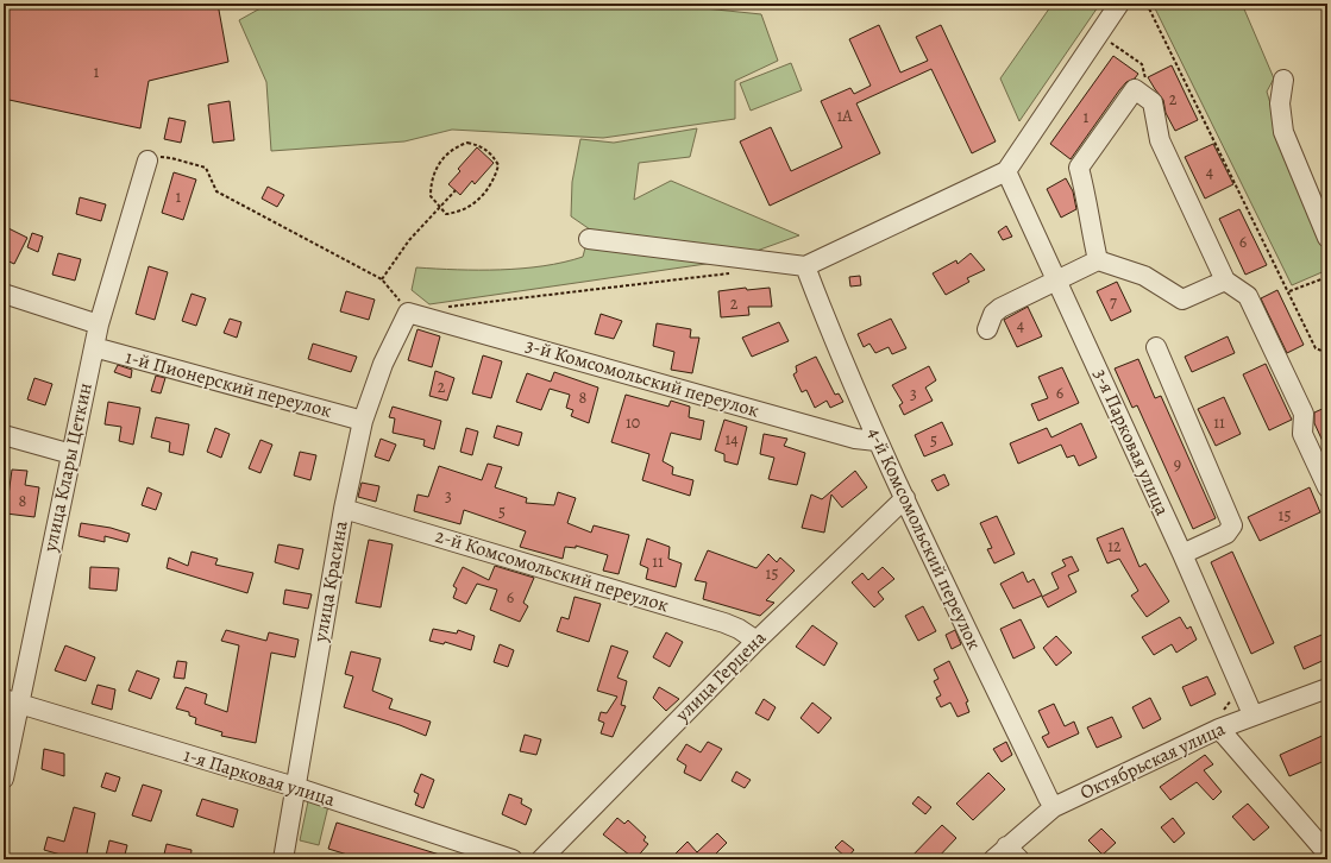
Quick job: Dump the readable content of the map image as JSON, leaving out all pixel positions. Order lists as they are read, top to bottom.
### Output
{
  "streets": {
    "street": [
      "3-й Комсомольский переулок",
      "1-й Пионерский переулок",
      "3-я Парковая улица",
      "улица Клары Цеткин",
      "4-й Комсомольский переулок",
      "2-й Комсомольский переулок",
      "улица Красина",
      "улица Герцена",
      "Октябрьская улица",
      "1-я Парковая улица"
    ]
  },
  "crossings": [
    ["3-й Комсомольский переулок", "4-й Комсомольский переулок"],
    ["3-й Комсомольский переулок", "улица Красина"],
    ["1-й Пионерский переулок", "улица Клары Цеткин"],
    ["1-й Пионерский переулок", "улица Красина"],
    ["3-я Парковая улица", "Октябрьская улица"],
    ["улица Клары Цеткин", "1-я Парковая улица"],
    ["4-й Комсомольский переулок", "улица Герцена"],
    ["4-й Комсомольский переулок", "Октябрьская улица"],
    ["2-й Комсомольский переулок", "улица Красина"],
    ["2-й Комсомольский переулок", "улица Герцена"],
    ["улица Красина", "1-я Парковая улица"]
  ],
  "house_numbers": [
    "1",
    "2",
    "1А",
    "1",
    "4",
    "1",
    "6",
    "7",
    "2",
    "4",
    "2",
    "6",
    "3",
    "8",
    "10",
    "11",
    "14",
    "5",
    "9",
    "3",
    "8",
    "5",
    "15",
    "12",
    "11",
    "15",
    "6"
  ]
}
